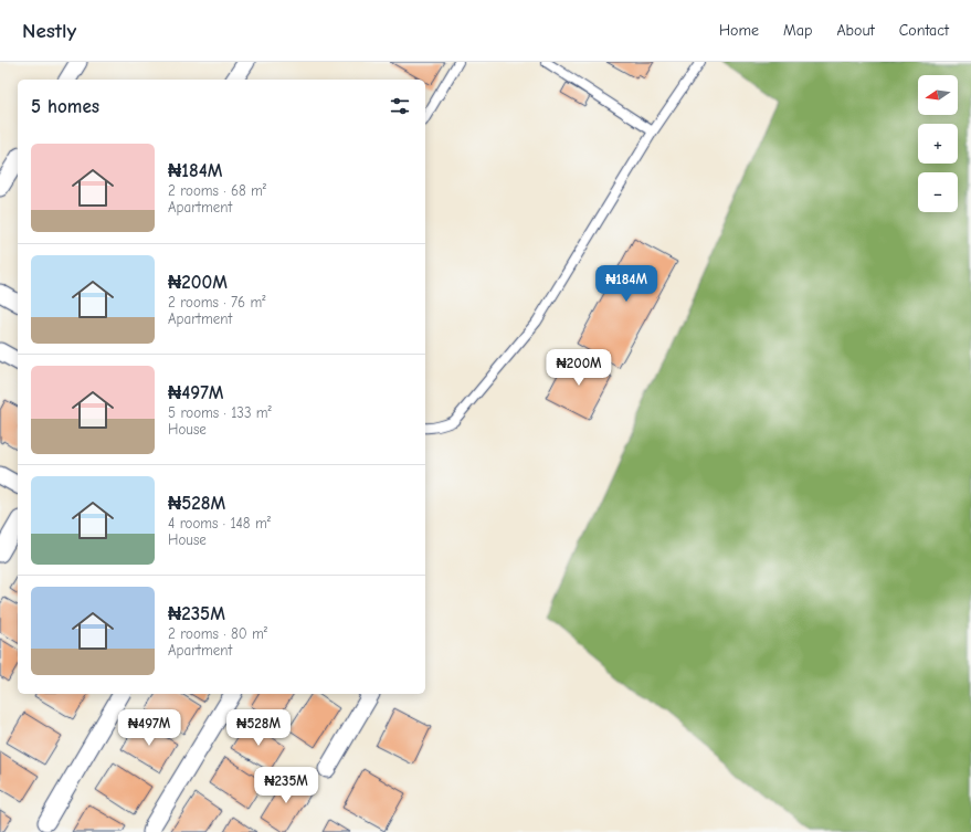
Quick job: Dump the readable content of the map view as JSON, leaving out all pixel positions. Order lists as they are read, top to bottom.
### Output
{
  "north": "left",
  "page": {
    "header": "Nestly",
    "nav": [
      "Home",
      "Map",
      "About",
      "Contact"
    ],
    "map_buttons": ["+", "−"],
    "heading": "5 homes",
    "list": [
      {
        "name": "₦184M",
        "note": "2 rooms · 68 m² · Apartment"
      },
      {
        "name": "₦200M",
        "note": "2 rooms · 76 m² · Apartment"
      },
      {
        "name": "₦497M",
        "note": "5 rooms · 133 m² · House"
      },
      {
        "name": "₦528M",
        "note": "4 rooms · 148 m² · House"
      },
      {
        "name": "₦235M",
        "note": "2 rooms · 80 m² · Apartment"
      }
    ],
    "price": [
      "₦184M",
      "₦200M",
      "₦497M",
      "₦528M",
      "₦235M"
    ]
  }
}
